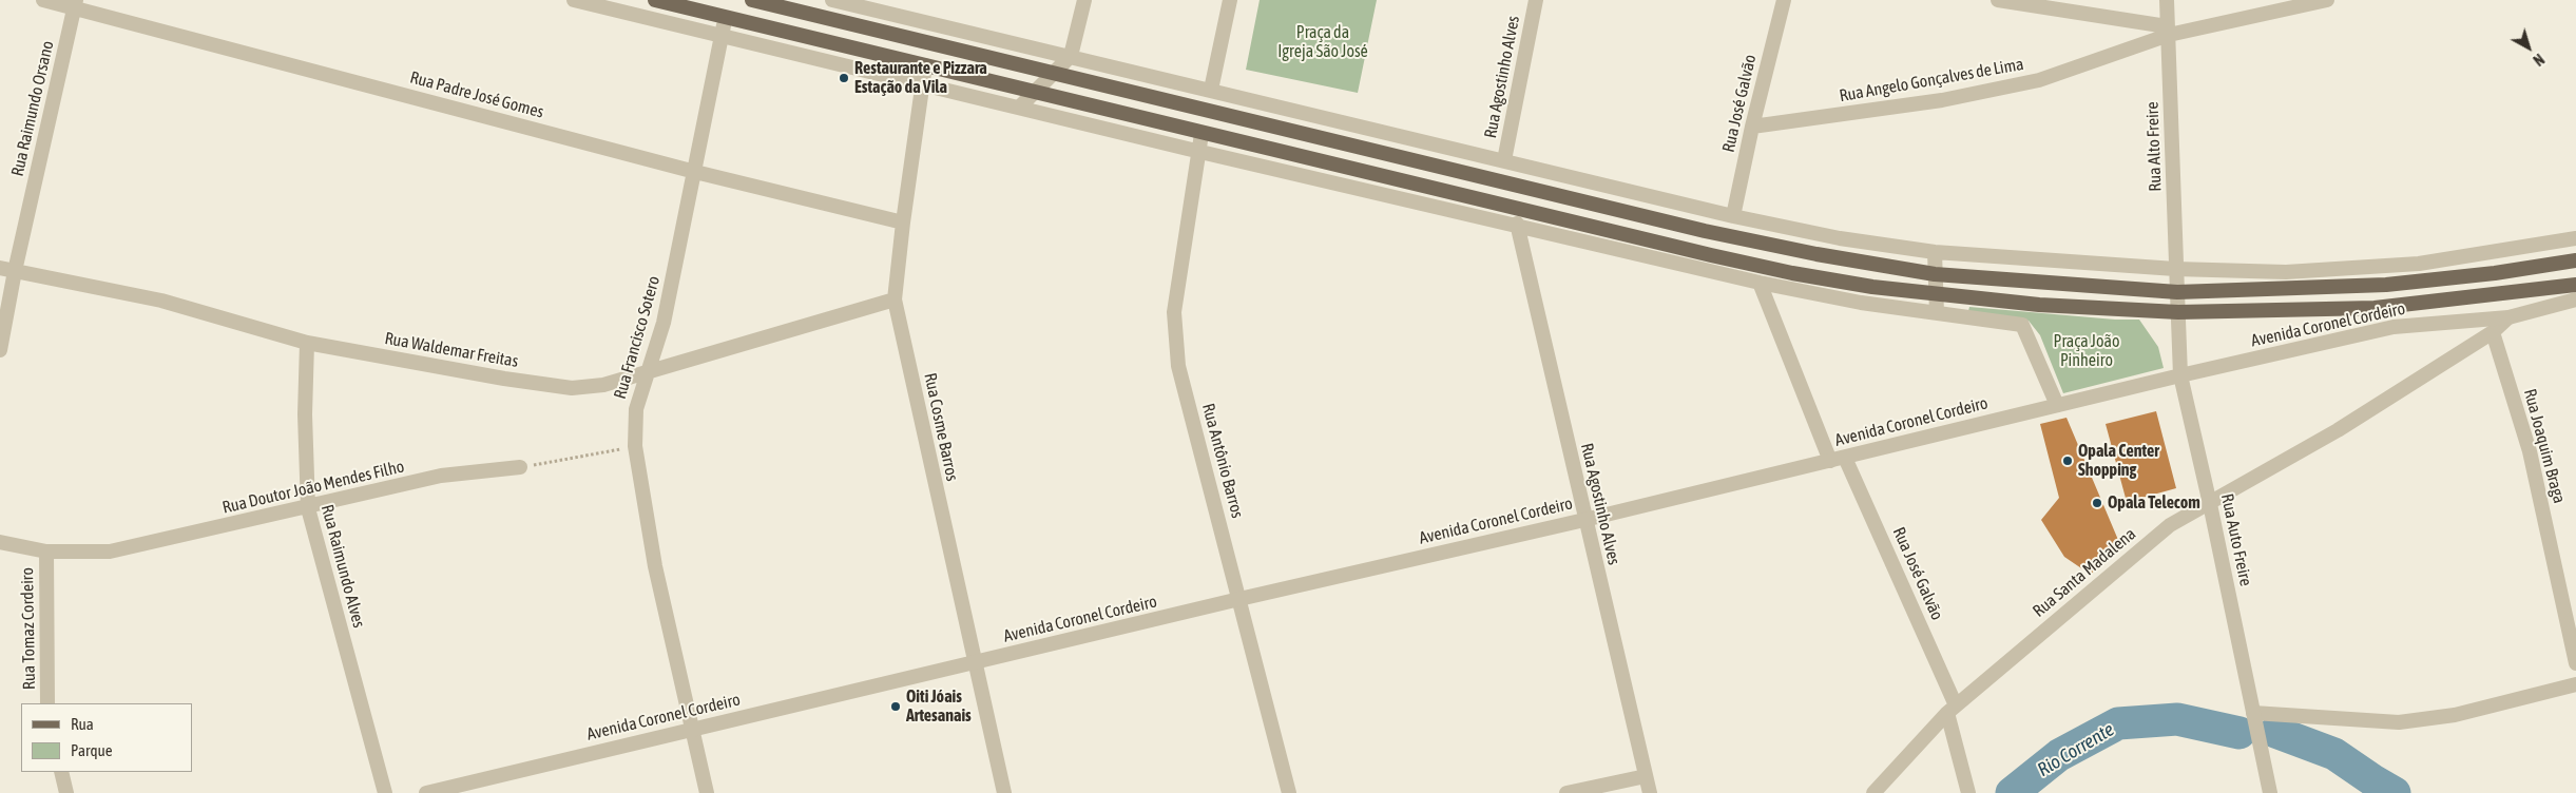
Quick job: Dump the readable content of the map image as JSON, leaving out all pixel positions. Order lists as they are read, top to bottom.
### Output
{
  "streets": {
    "street": [
      "Rua Agostinho Alves",
      "Rua Angelo Gonçalves de Lima",
      "Rua Padre José Gomes",
      "Rua José Galvão",
      "Rua Raimundo Orsano",
      "Rua Alto Freire",
      "Avenida Coronel Cordeiro",
      "Rua Francisco Sotero",
      "Rua Waldemar Freitas",
      "Rua Cosme Barros",
      "Rua Joaquim Braga",
      "Rua Antônio Barros",
      "Rua Doutor João Mendes Filho",
      "Rua Auto Freire",
      "Rua Raimundo Alves",
      "Rua Santa Madalena",
      "Rua Tomaz Cordeiro"
    ]
  },
  "crossings": [
    ["Rua Agostinho Alves", "Avenida Coronel Cordeiro"],
    ["Rua Angelo Gonçalves de Lima", "Rua José Galvão"],
    ["Rua Angelo Gonçalves de Lima", "Rua Alto Freire"],
    ["Rua Padre José Gomes", "Rua Raimundo Orsano"],
    ["Rua Padre José Gomes", "Rua Francisco Sotero"],
    ["Rua Padre José Gomes", "Rua Cosme Barros"],
    ["Rua José Galvão", "Avenida Coronel Cordeiro"],
    ["Rua José Galvão", "Rua Santa Madalena"],
    ["Rua Raimundo Orsano", "Rua Waldemar Freitas"],
    ["Rua Alto Freire", "Rua Auto Freire"],
    ["Avenida Coronel Cordeiro", "Rua Francisco Sotero"],
    ["Avenida Coronel Cordeiro", "Rua Cosme Barros"],
    ["Avenida Coronel Cordeiro", "Rua Antônio Barros"],
    ["Avenida Coronel Cordeiro", "Rua Auto Freire"],
    ["Avenida Coronel Cordeiro", "Rua Santa Madalena"],
    ["Rua Francisco Sotero", "Rua Waldemar Freitas"],
    ["Rua Waldemar Freitas", "Rua Cosme Barros"],
    ["Rua Waldemar Freitas", "Rua Raimundo Alves"],
    ["Rua Joaquim Braga", "Rua Santa Madalena"],
    ["Rua Doutor João Mendes Filho", "Rua Raimundo Alves"],
    ["Rua Doutor João Mendes Filho", "Rua Tomaz Cordeiro"],
    ["Rua Auto Freire", "Rua Santa Madalena"]
  ],
  "water": ["Rio Corrente"],
  "parks": ["Praça da Igreja São José", "Praça João Pinheiro"],
  "places": [
    "Restaurante e Pizzara Estação da Vila",
    "Opala Center Shopping",
    "Opala Telecom",
    "Oiti Jóais Artesanais"
  ],
  "legend": ["Rua", "Parque"],
  "north": "bottom right"
}
